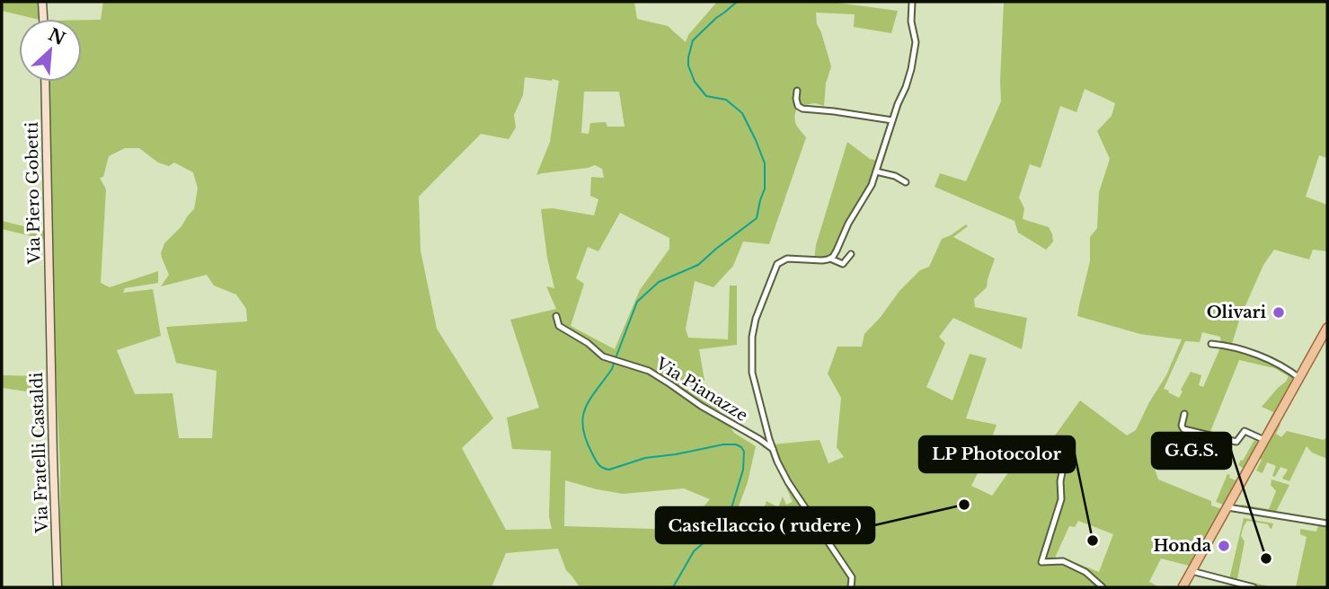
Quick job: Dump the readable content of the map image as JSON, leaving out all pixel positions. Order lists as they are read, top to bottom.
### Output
{
  "streets": {
    "street": ["Via Piero Gobetti", "Via Pianazze", "Via Fratelli Castaldi"]
  },
  "crossings": [
    ["Via Piero Gobetti", "Via Fratelli Castaldi"]
  ],
  "places": [
    "Olivari",
    "Castellaccio ( rudere )",
    "LP Photocolor",
    "Honda",
    "G.G.S."
  ],
  "north": "top right"
}
